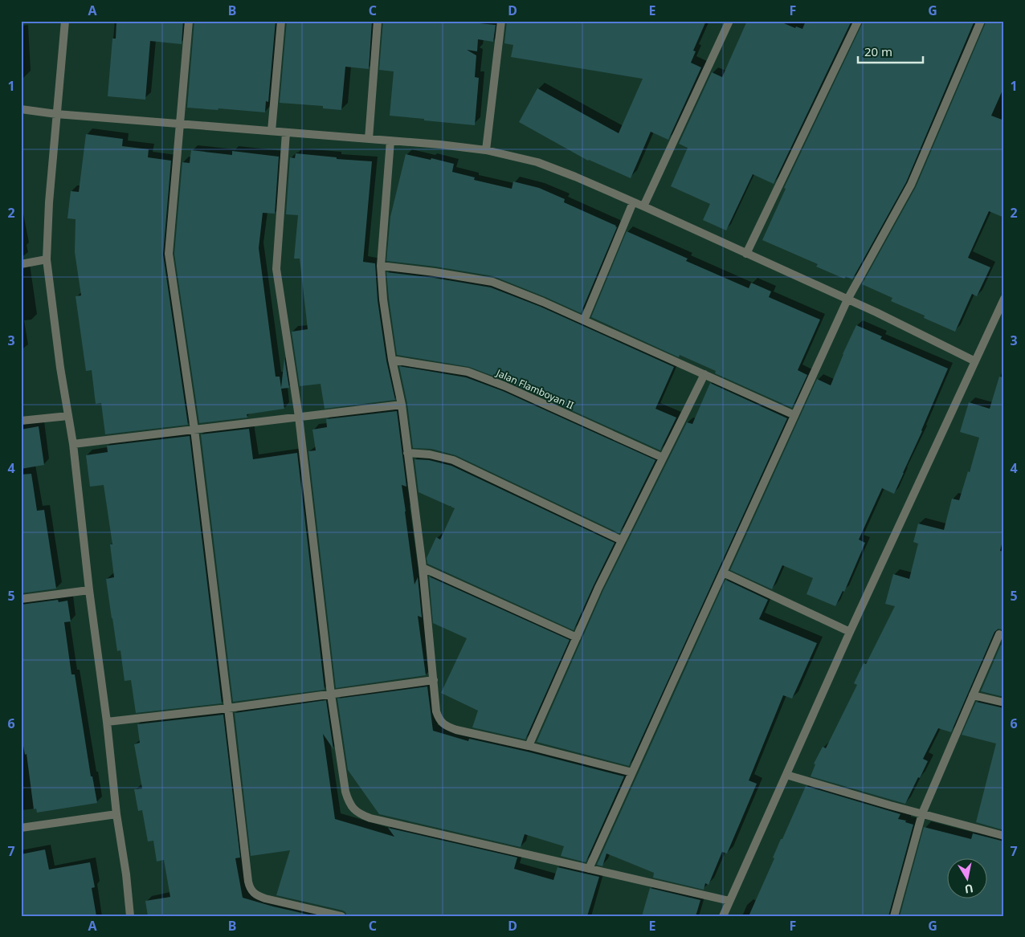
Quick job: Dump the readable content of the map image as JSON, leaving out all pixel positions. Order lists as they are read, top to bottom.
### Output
{
  "streets": {
    "street": ["Jalan Flamboyan II"]
  },
  "scale_bar": "20 m",
  "north": "bottom",
  "grid": {
    "columns": [
      "A",
      "B",
      "C",
      "D",
      "E",
      "F",
      "G"
    ],
    "rows": [
      "1",
      "2",
      "3",
      "4",
      "5",
      "6",
      "7"
    ]
  }
}
